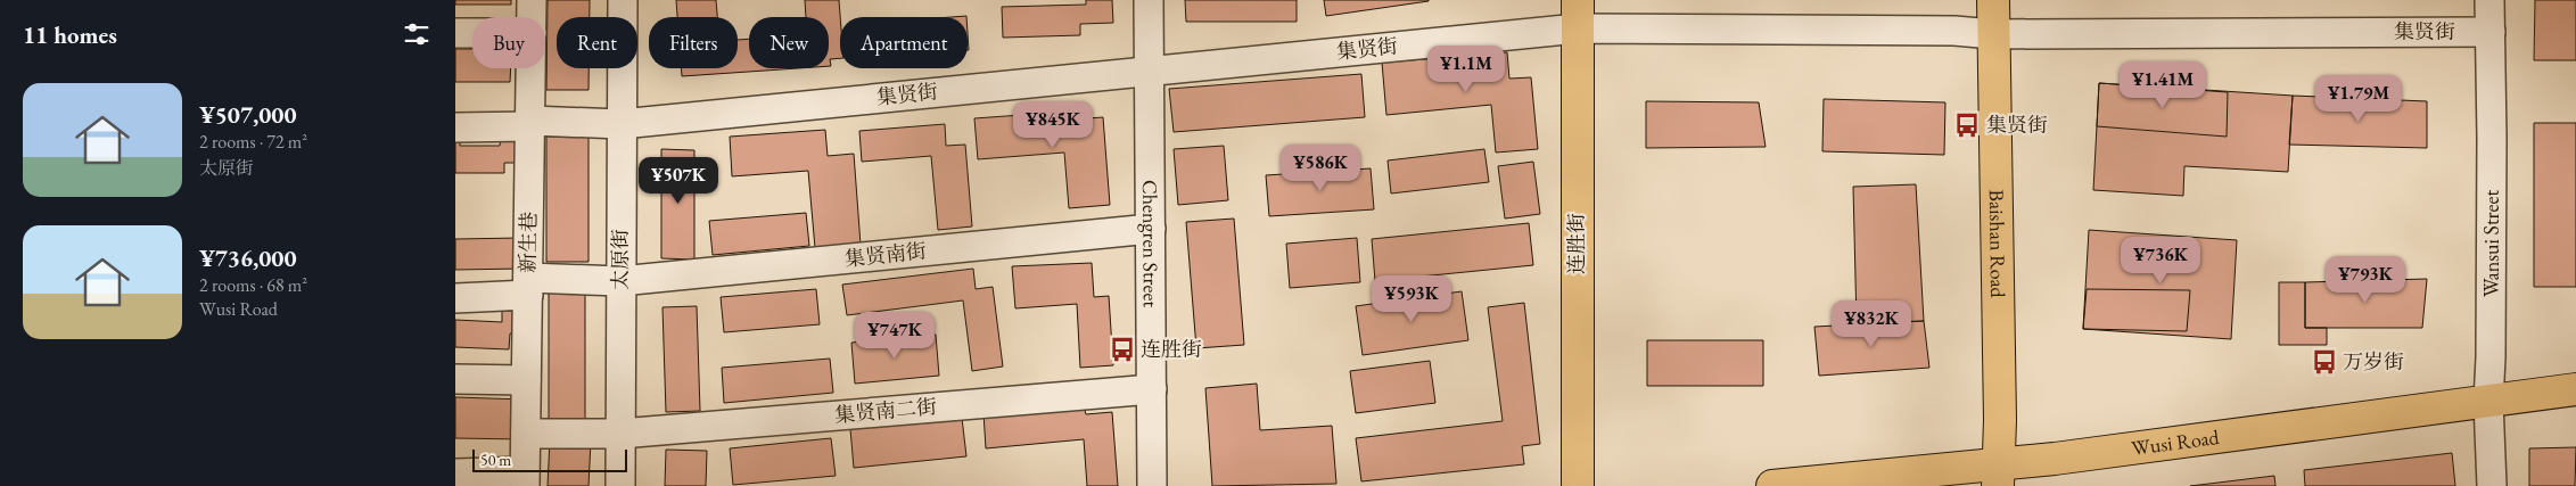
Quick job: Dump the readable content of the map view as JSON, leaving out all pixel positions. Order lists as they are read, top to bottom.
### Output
{
  "streets": {
    "main road": ["连胜街", "Baishan Road", "Wusi Road"],
    "street": [
      "集贤街",
      "新生巷",
      "Chengren Street",
      "Wansui Street",
      "集贤南街",
      "太原街",
      "集贤南二街"
    ]
  },
  "crossings": [
    ["集贤街", "新生巷"],
    ["集贤街", "Chengren Street"],
    ["集贤街", "连胜街"],
    ["集贤街", "Baishan Road"],
    ["集贤街", "Wansui Street"],
    ["集贤街", "太原街"],
    ["新生巷", "集贤南街"],
    ["新生巷", "集贤南二街"],
    ["Chengren Street", "集贤南街"],
    ["Chengren Street", "集贤南二街"],
    ["Baishan Road", "Wusi Road"],
    ["Wansui Street", "Wusi Road"],
    ["集贤南街", "太原街"],
    ["太原街", "集贤南二街"]
  ],
  "places": {
    "bus stop": ["集贤街", "连胜街", "万岁街"]
  },
  "scale_bar": "50 m",
  "page": {
    "heading": "11 homes",
    "chip": [
      "Buy",
      "Rent",
      "Filters",
      "New",
      "Apartment"
    ],
    "price": [
      "¥1.1M",
      "¥1.41M",
      "¥1.79M",
      "¥845K",
      "¥586K",
      "¥507K",
      "¥736K",
      "¥793K",
      "¥593K",
      "¥832K",
      "¥747K"
    ],
    "list": [
      {
        "name": "¥507,000",
        "note": "2 rooms · 72 m² · 太原街"
      },
      {
        "name": "¥736,000",
        "note": "2 rooms · 68 m² · Wusi Road"
      }
    ],
    "scale": "50 m"
  }
}
